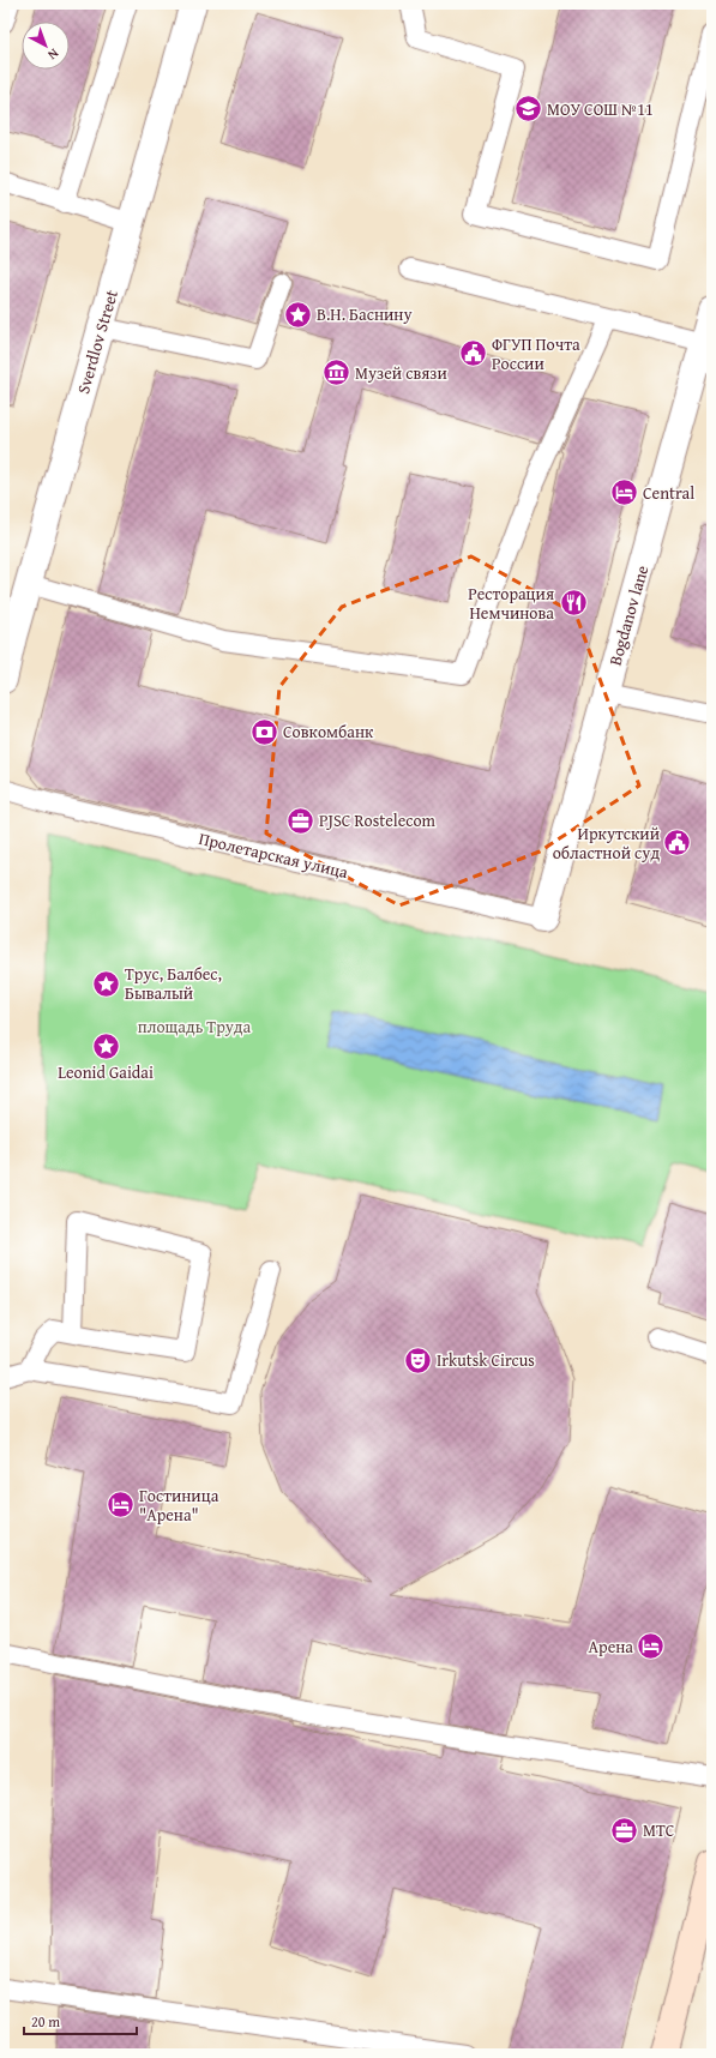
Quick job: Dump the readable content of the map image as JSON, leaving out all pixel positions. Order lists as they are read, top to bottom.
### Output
{
  "streets": {
    "street": ["Sverdlov Street", "Bogdanov lane"],
    "lane": ["Пролетарская улица"]
  },
  "crossings": [
    ["Bogdanov lane", "Пролетарская улица"]
  ],
  "parks": ["площадь Труда"],
  "places": {
    "school or university": ["МОУ СОШ №11"],
    "place": ["В.Н. Баснину", "Трус, Балбес, Бывалый", "Leonid Gaidai"],
    "public building": ["ФГУП Почта России", "Иркутский областной суд"],
    "museum": ["Музей связи"],
    "hotel": ["Central", "Гостиница \"Арена\"", "Арена"],
    "restaurant": ["Ресторация Немчинова"],
    "bank": ["Совкомбанк"],
    "office": ["PJSC Rostelecom", "МТС"],
    "theatre": ["Irkutsk Circus"]
  },
  "scale_bar": "20 m",
  "north": "bottom right"
}
